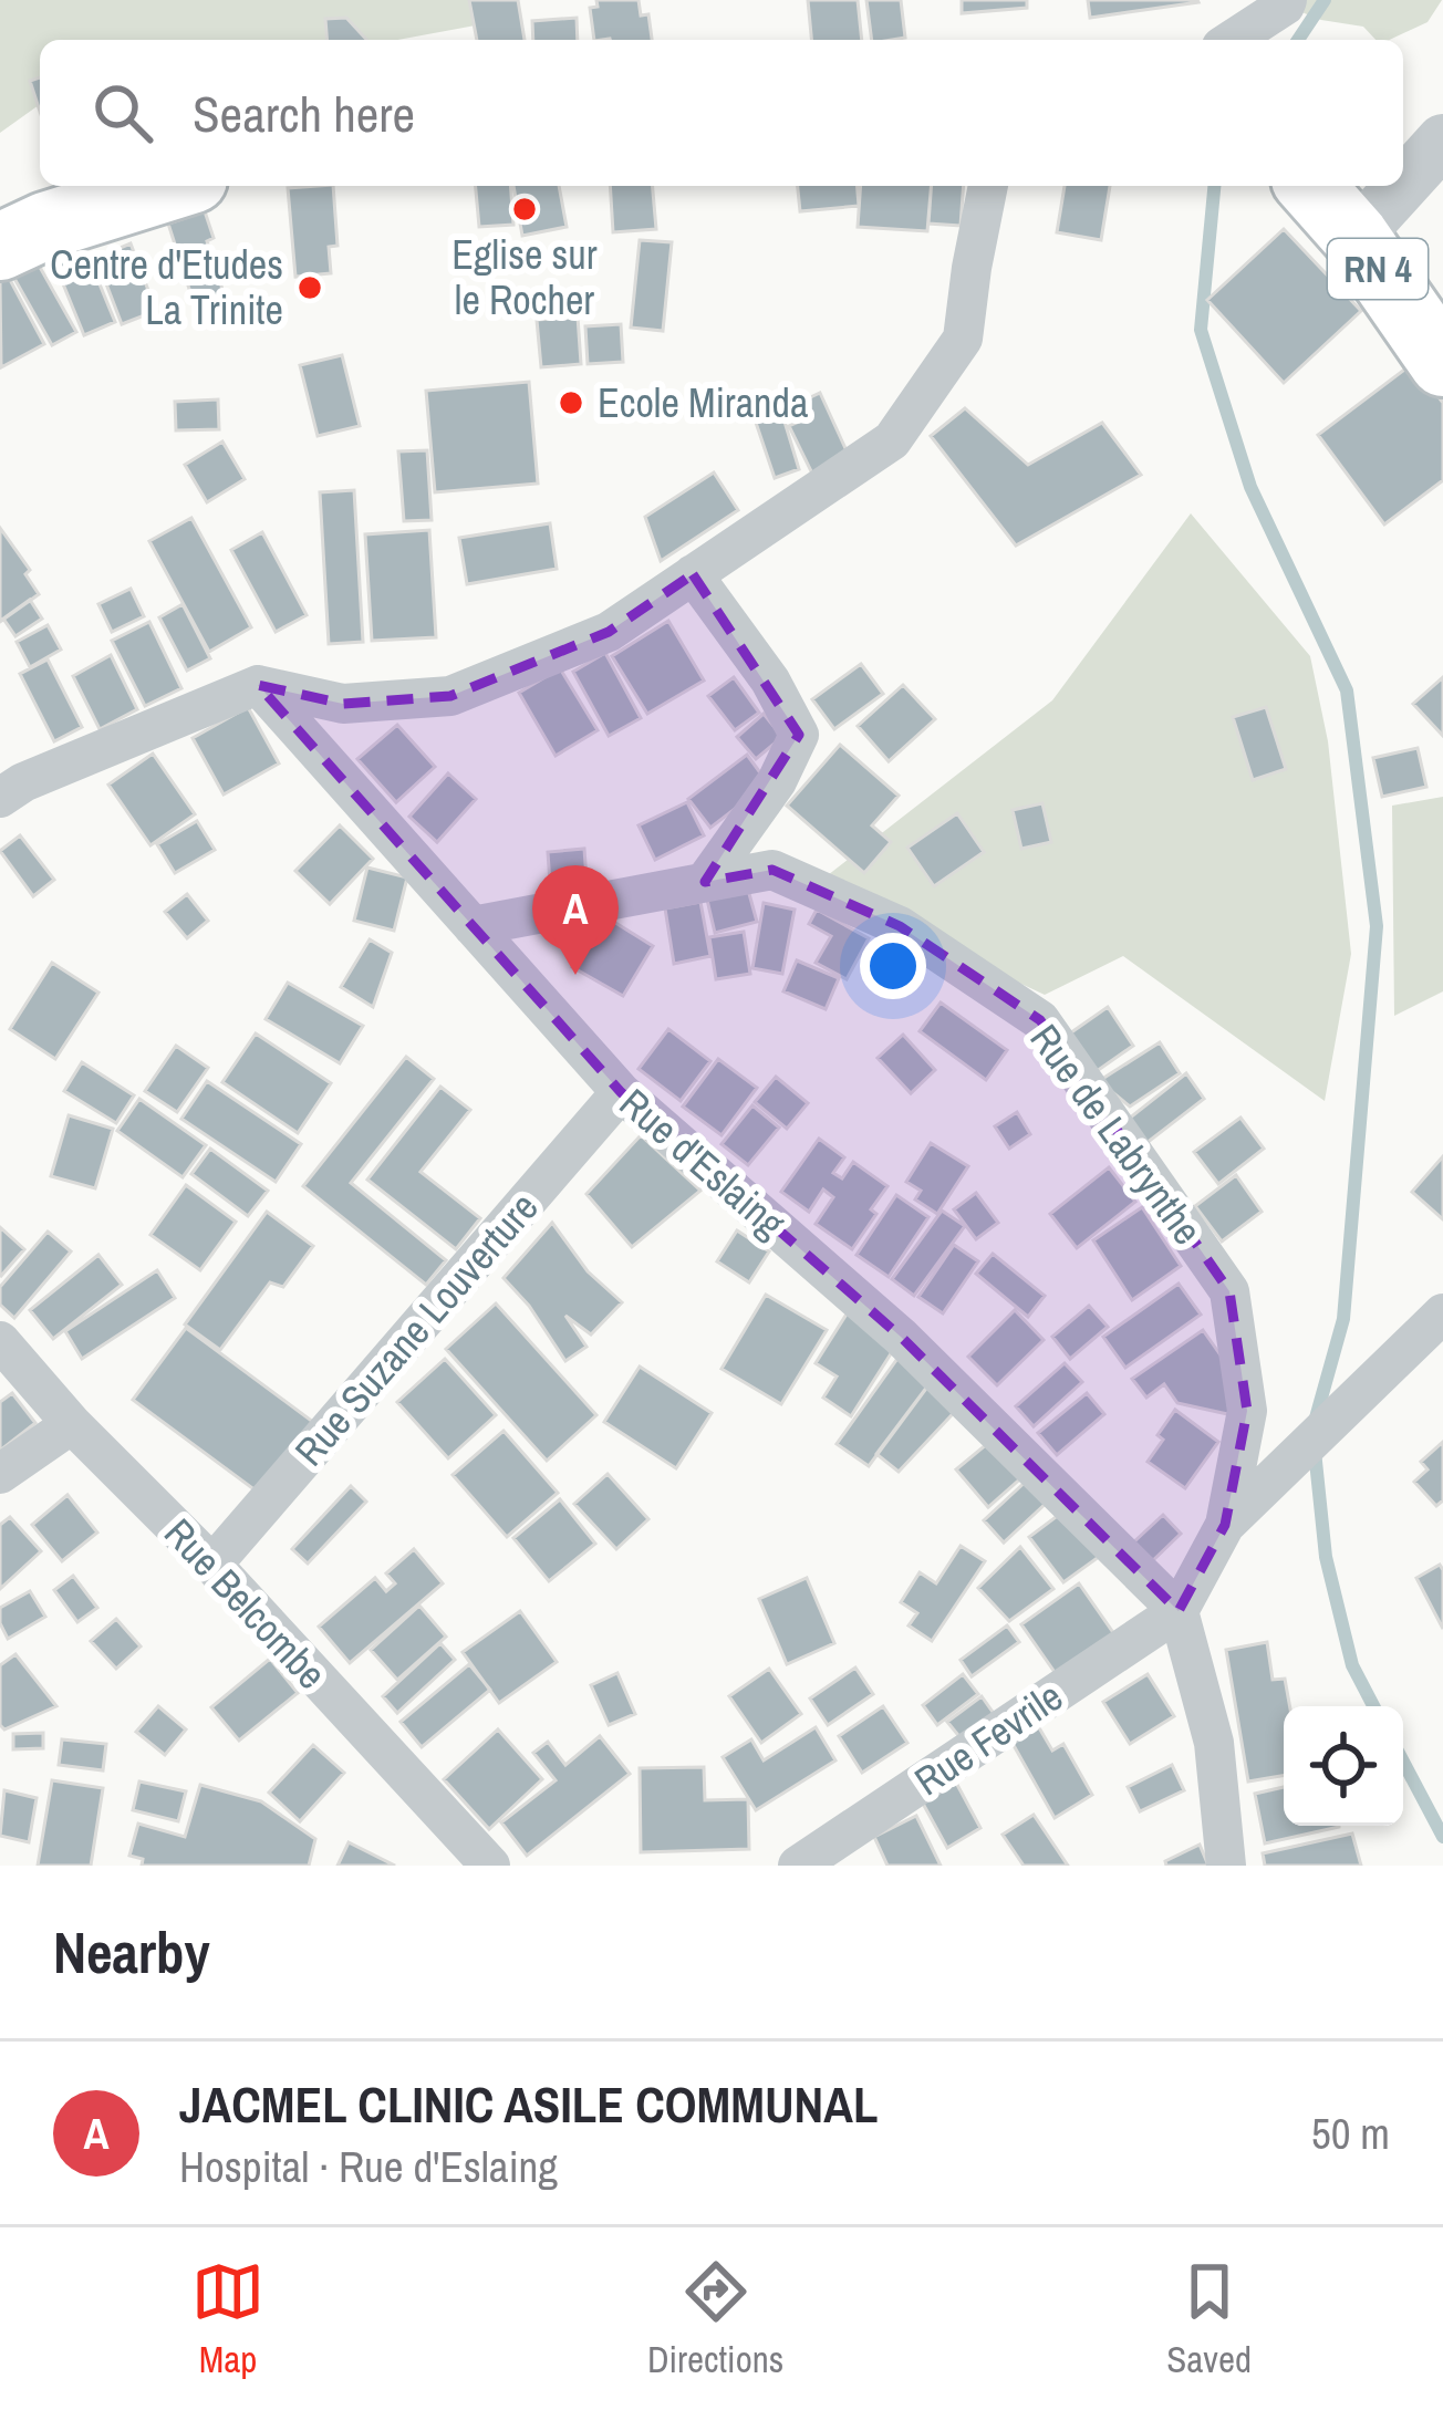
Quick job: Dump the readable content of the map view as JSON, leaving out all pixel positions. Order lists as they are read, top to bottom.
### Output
{
  "streets": {
    "main road": ["RN 4"],
    "street": [
      "Rue de Labrynthe",
      "Rue d'Eslaing",
      "Rue Suzane Louverture",
      "Rue Belcombe",
      "Rue Fevrile"
    ]
  },
  "crossings": [
    ["Rue de Labrynthe", "Rue d'Eslaing"],
    ["Rue d'Eslaing", "Rue Suzane Louverture"],
    ["Rue d'Eslaing", "Rue Fevrile"],
    ["Rue Suzane Louverture", "Rue Belcombe"]
  ],
  "places": ["Eglise sur le Rocher", "Centre d'Etudes La Trinite", "Ecole Miranda"],
  "page": {
    "search": "Search here",
    "pins": "A",
    "heading": "Nearby",
    "list": [
      {
        "mark": "A",
        "name": "JACMEL CLINIC ASILE COMMUNAL",
        "note": "Hospital · Rue d'Eslaing",
        "value": "50 m"
      }
    ],
    "nav": ["Map", "Directions", "Saved"]
  }
}
